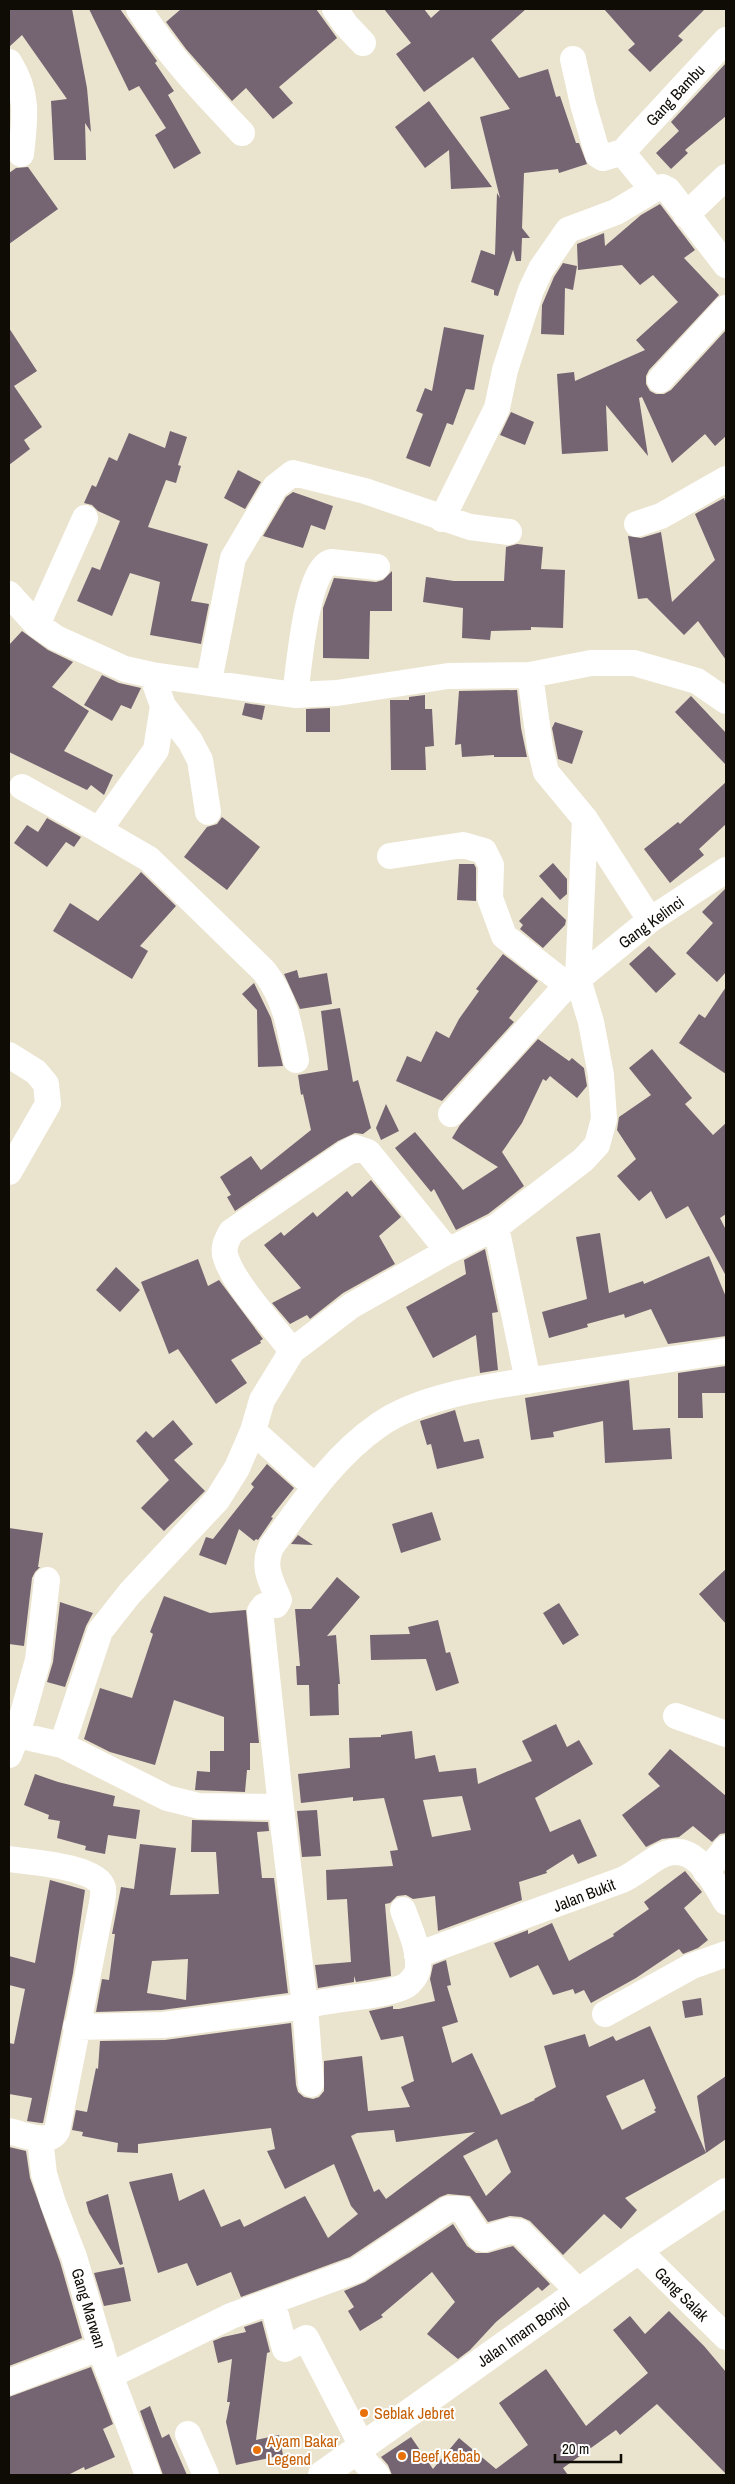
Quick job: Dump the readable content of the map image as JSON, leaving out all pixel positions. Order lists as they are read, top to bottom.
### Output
{
  "streets": {
    "highway": ["Jalan Imam Bonjol"],
    "street": [
      "Gang Bambu",
      "Gang Kelinci",
      "Jalan Bukit",
      "Gang Salak",
      "Gang Marwan"
    ]
  },
  "crossings": [
    ["Gang Salak", "Jalan Imam Bonjol"]
  ],
  "places": ["Seblak Jebret", "Ayam Bakar Legend", "Beef Kebab"],
  "scale_bar": "20 m"
}
